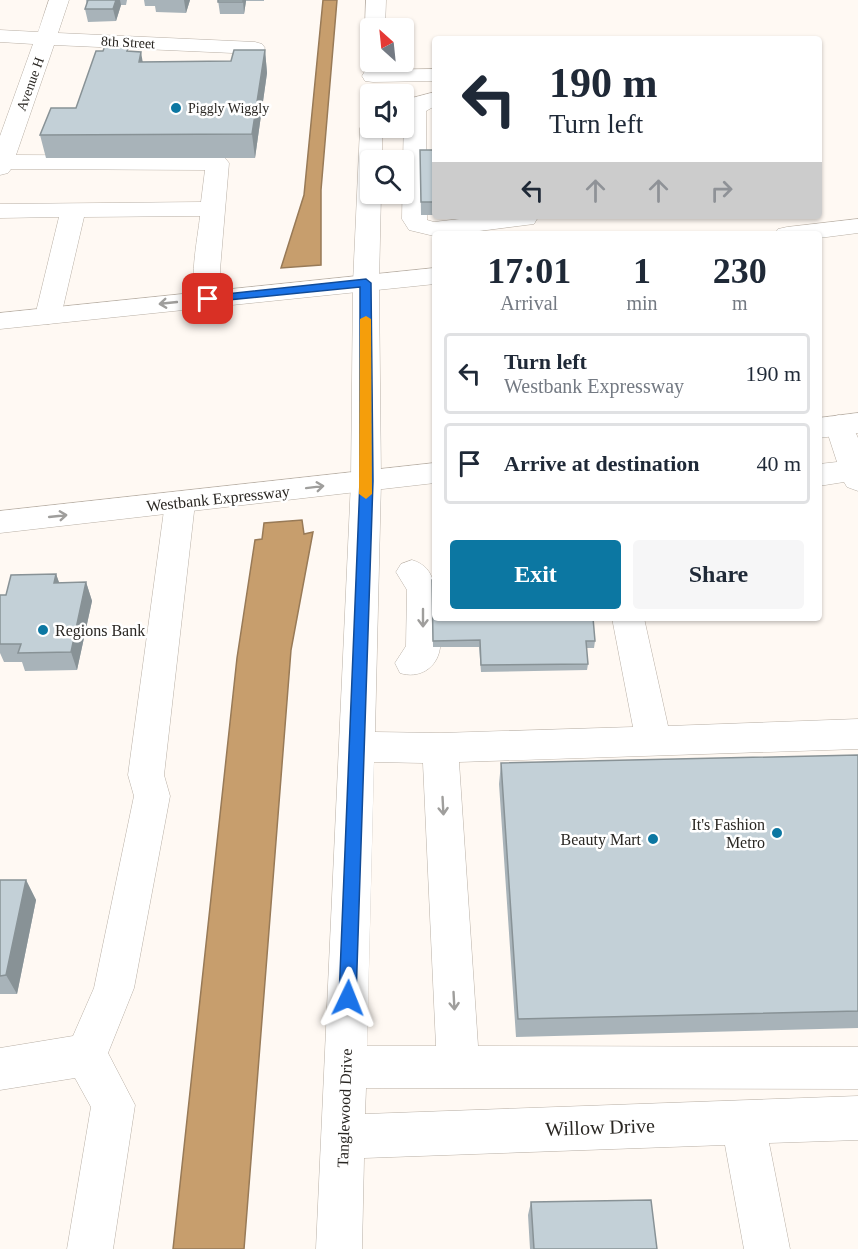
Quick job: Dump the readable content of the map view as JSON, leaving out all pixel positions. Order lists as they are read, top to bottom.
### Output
{
  "streets": {
    "main road": [
      "8th Street",
      "Avenue H",
      "Westbank Expressway",
      "Tanglewood Drive",
      "Willow Drive"
    ]
  },
  "crossings": [
    ["8th Street", "Avenue H"],
    ["Westbank Expressway", "Tanglewood Drive"],
    ["Tanglewood Drive", "Willow Drive"]
  ],
  "places": [
    "Piggly Wiggly",
    "Regions Bank",
    "It's Fashion Metro",
    "Beauty Mart"
  ],
  "north": "top left",
  "page": {
    "turn": ["190 m", "Turn left"],
    "eta": [
      "17:01",
      "Arrival",
      "1",
      "min",
      "230",
      "m"
    ],
    "list": [
      {
        "name": "Turn left",
        "note": "Westbank Expressway",
        "value": "190 m"
      },
      {
        "name": "Arrive at destination",
        "value": "40 m"
      }
    ],
    "buttons": ["Exit", "Share"]
  }
}
